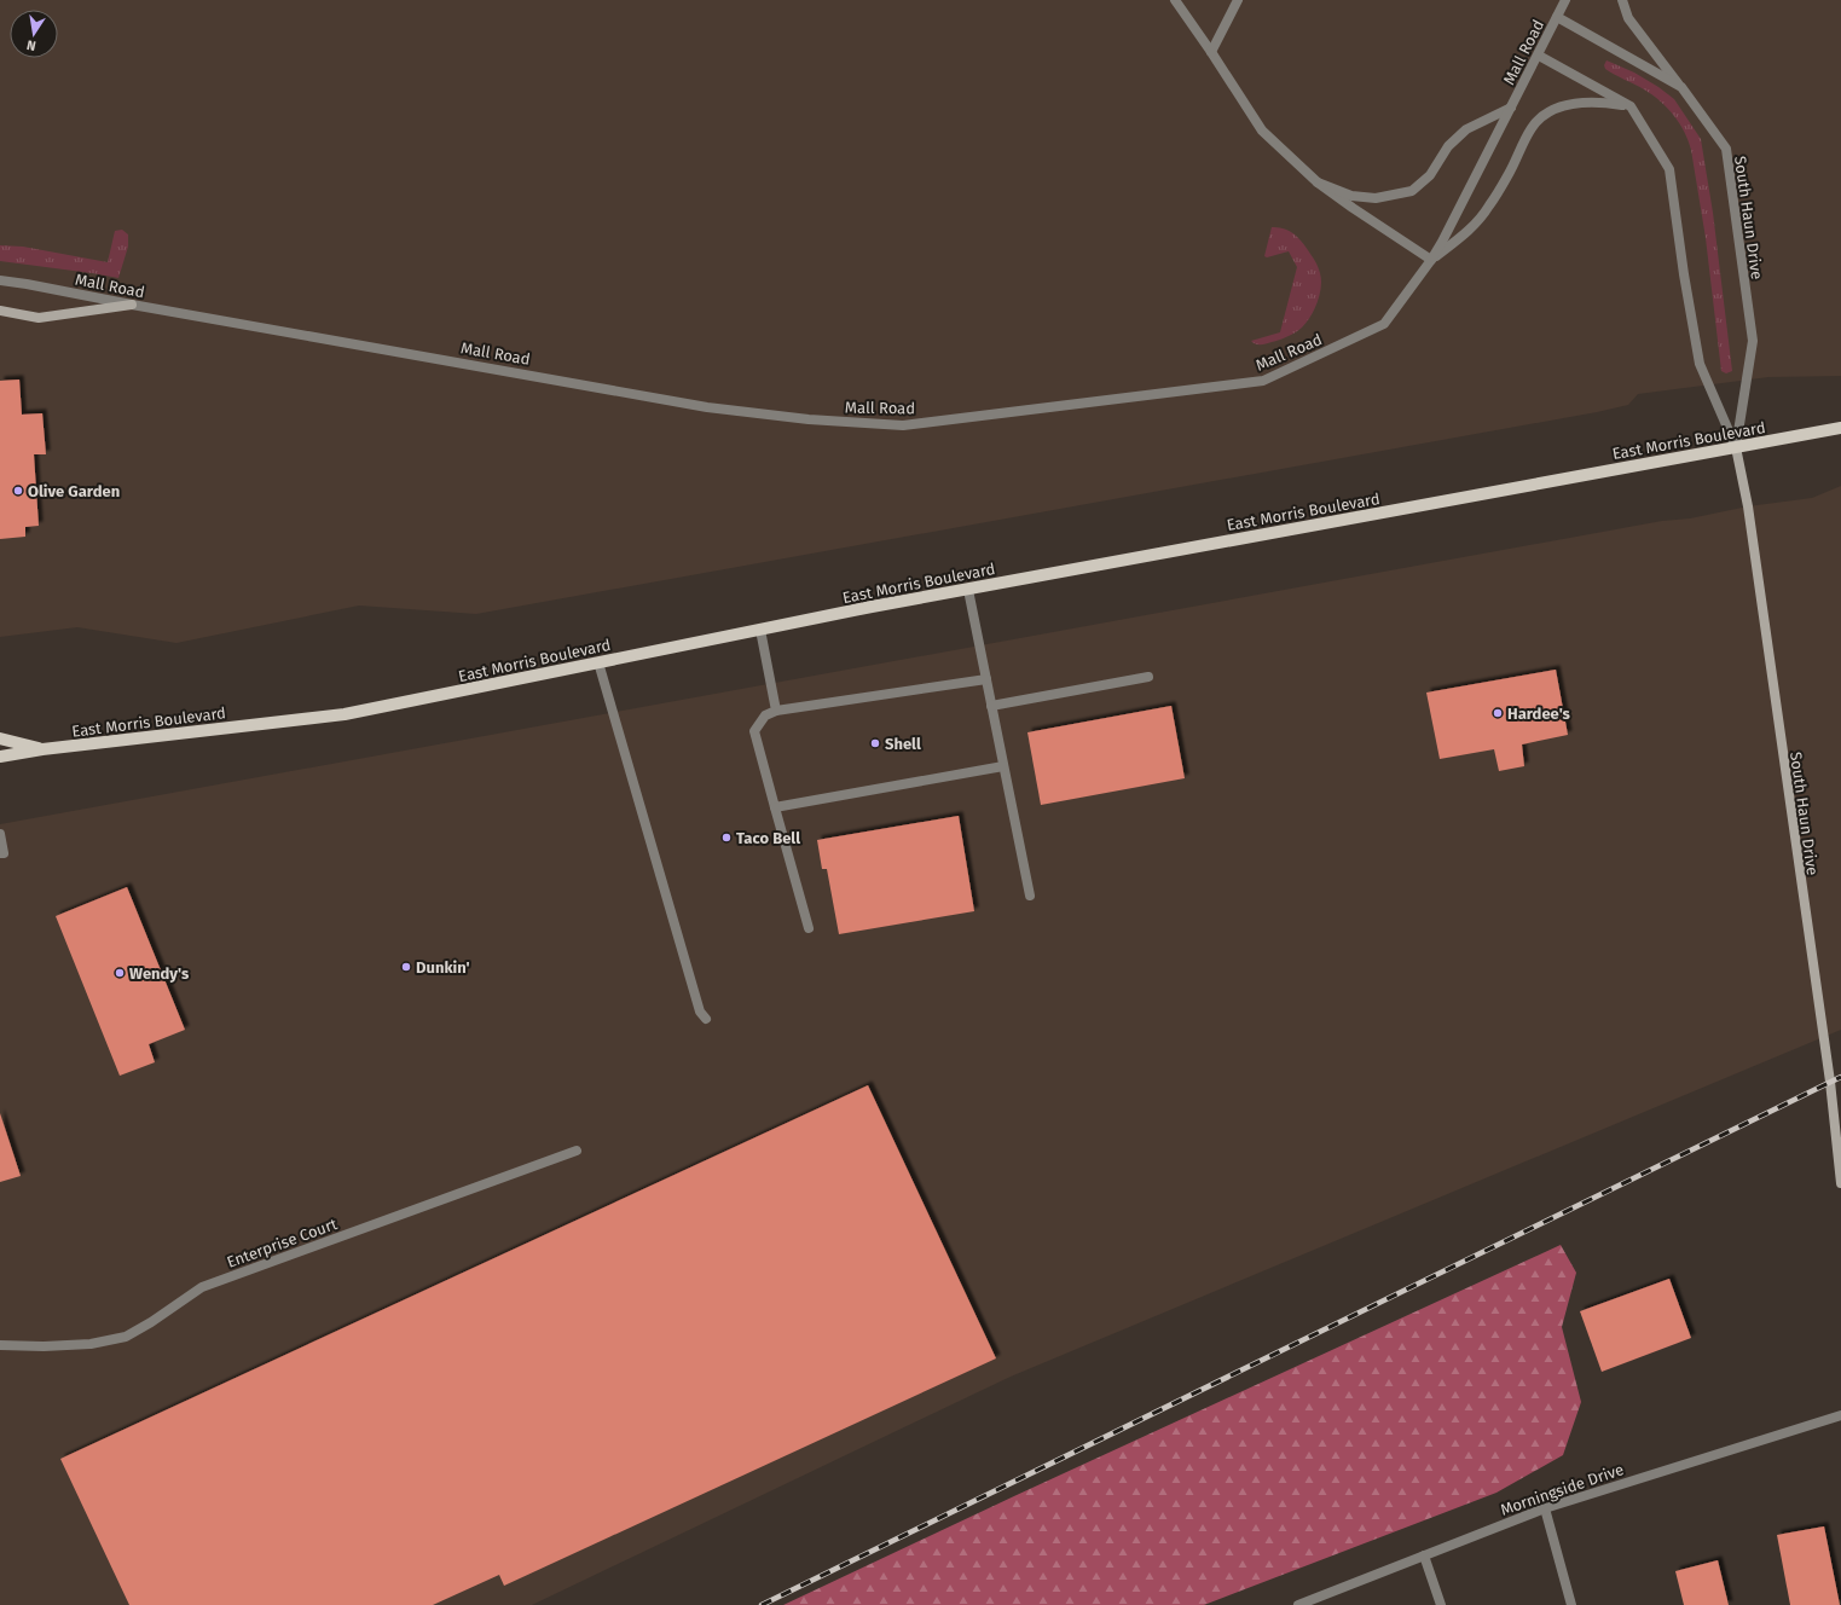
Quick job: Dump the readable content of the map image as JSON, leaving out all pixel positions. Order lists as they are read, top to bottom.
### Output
{
  "streets": {
    "main road": ["East Morris Boulevard"],
    "street": [
      "Mall Road",
      "South Haun Drive",
      "Enterprise Court",
      "Morningside Drive"
    ]
  },
  "crossings": [
    ["Mall Road", "South Haun Drive"],
    ["South Haun Drive", "East Morris Boulevard"]
  ],
  "places": [
    "Olive Garden",
    "Hardee's",
    "Shell",
    "Taco Bell",
    "Dunkin'",
    "Wendy's"
  ],
  "north": "bottom"
}
